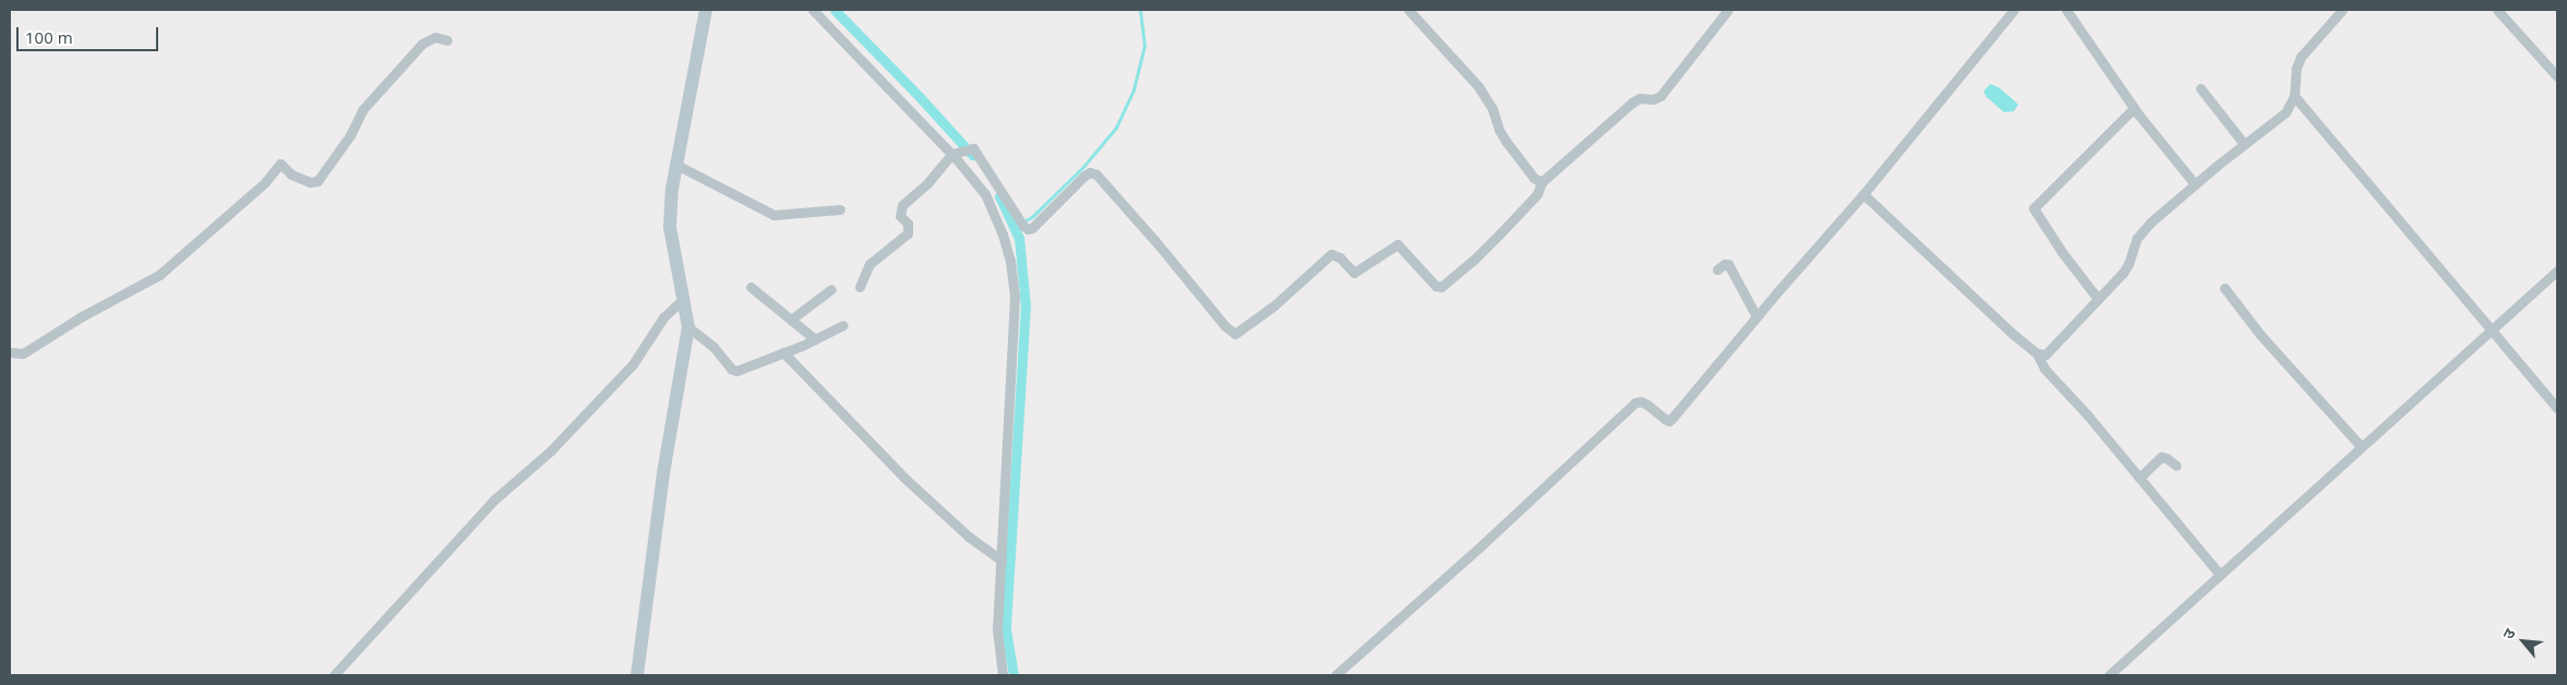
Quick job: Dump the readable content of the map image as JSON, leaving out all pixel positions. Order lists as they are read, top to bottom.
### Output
{
  "scale_bar": "100 m",
  "north": "top left"
}
